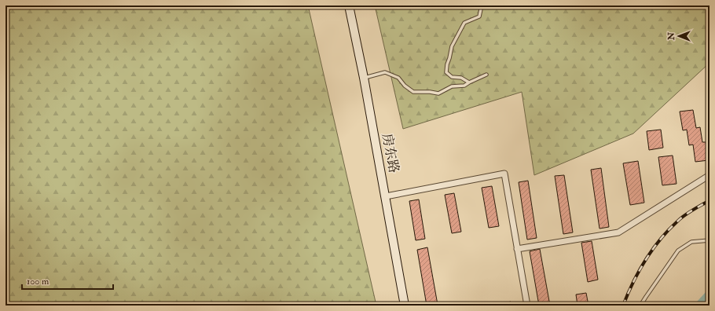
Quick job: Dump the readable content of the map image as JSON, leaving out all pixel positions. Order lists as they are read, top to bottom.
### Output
{
  "streets": {
    "main road": ["房东路"]
  },
  "scale_bar": "100 m",
  "north": "left"
}
